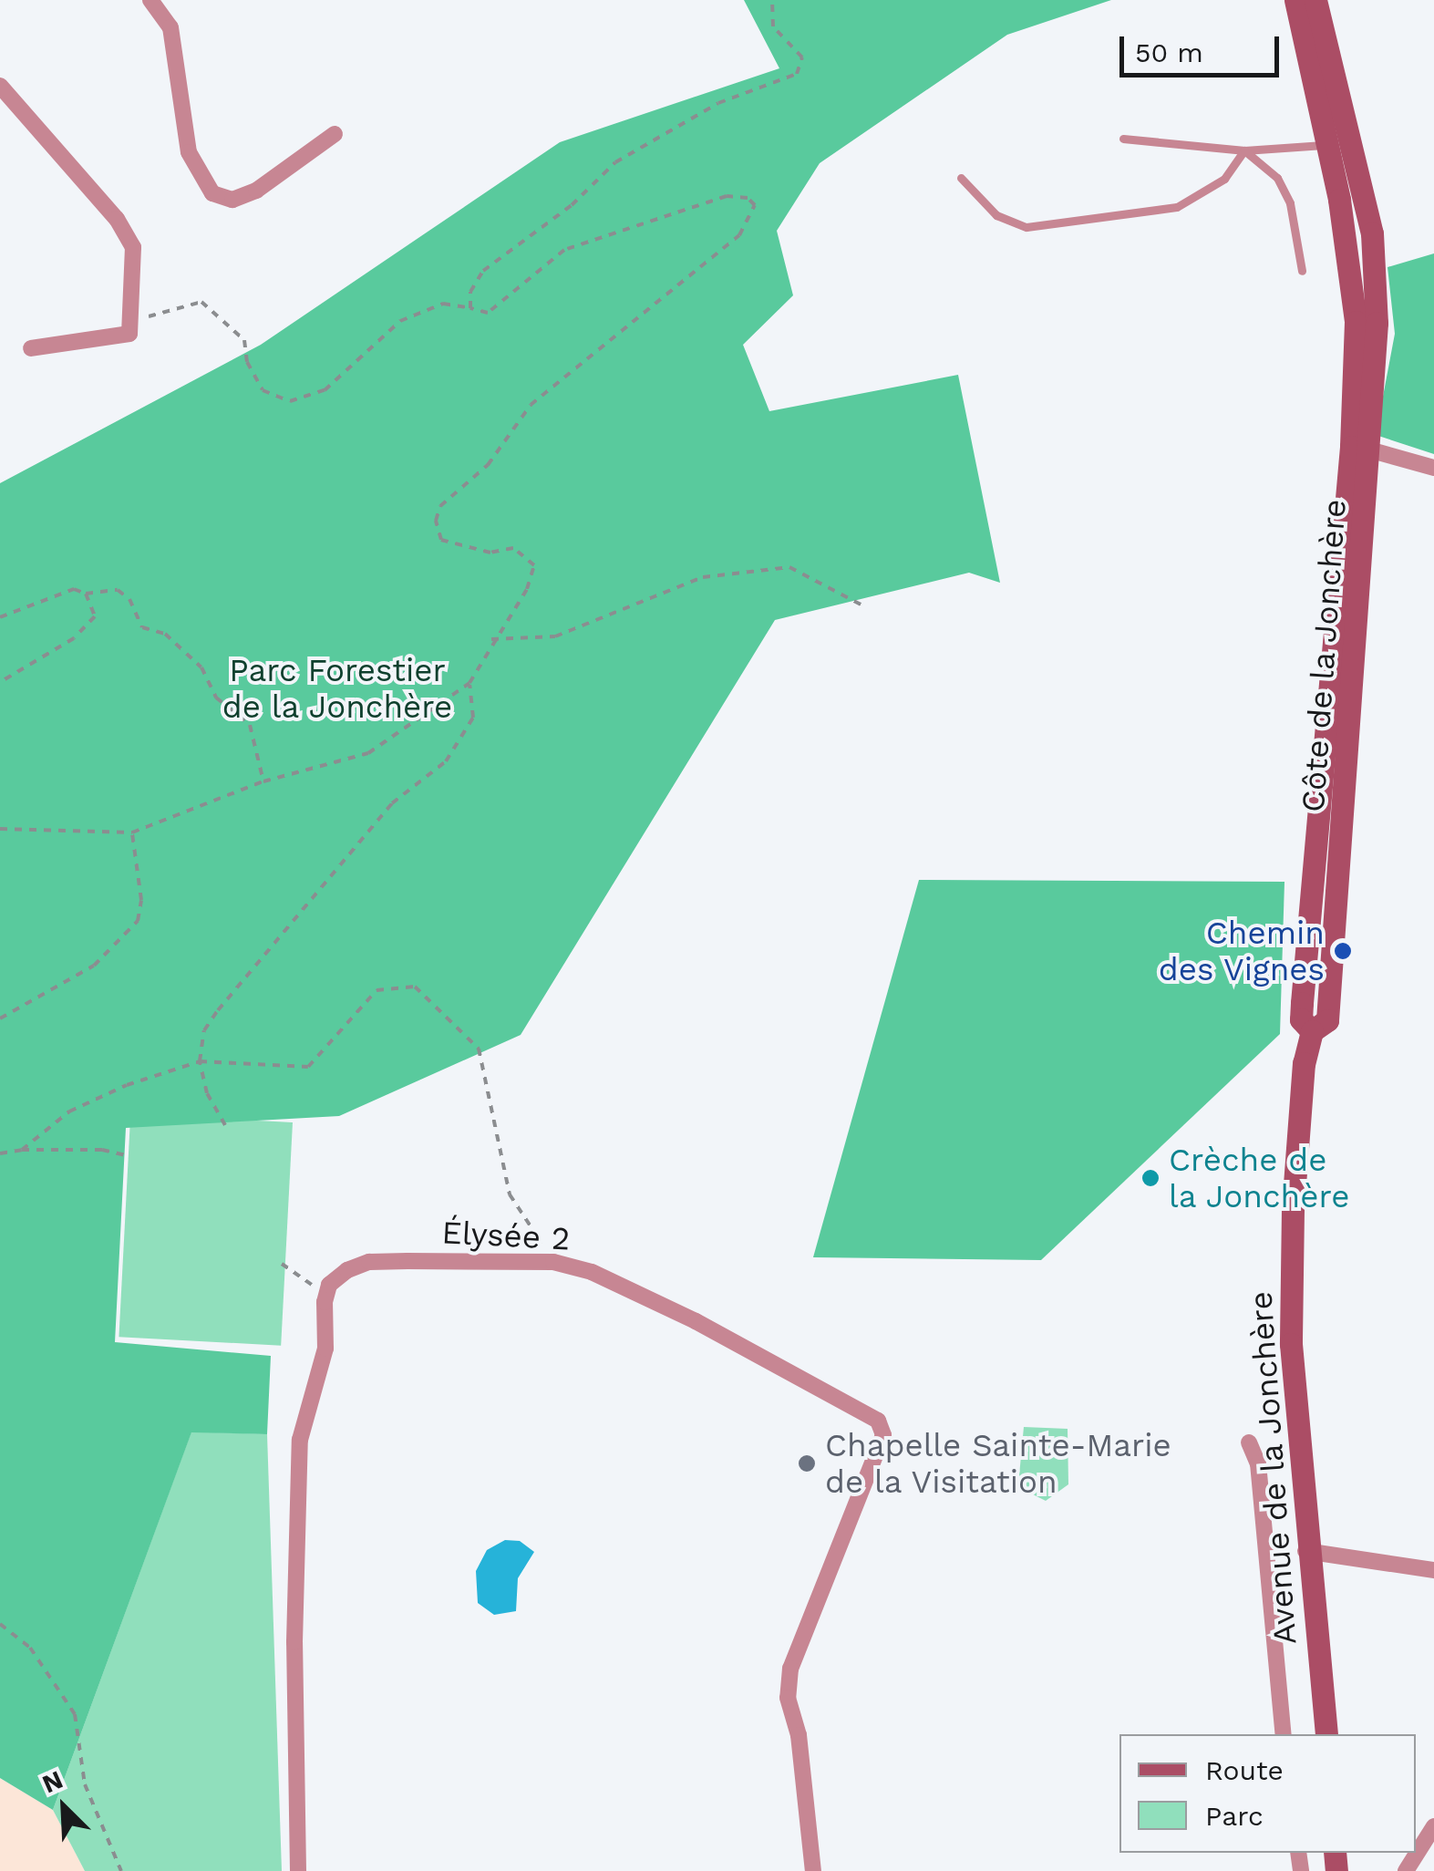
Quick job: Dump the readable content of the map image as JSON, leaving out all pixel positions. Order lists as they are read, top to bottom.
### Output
{
  "streets": {
    "street": ["Côte de la Jonchère", "Élysée 2", "Avenue de la Jonchère"]
  },
  "crossings": [
    ["Côte de la Jonchère", "Avenue de la Jonchère"]
  ],
  "parks": ["Parc Forestier de la Jonchère"],
  "places": ["Chemin des Vignes", "Crèche de la Jonchère", "Chapelle Sainte-Marie de la Visitation"],
  "legend": ["Route", "Parc"],
  "scale_bar": "50 m",
  "north": "top left"
}
